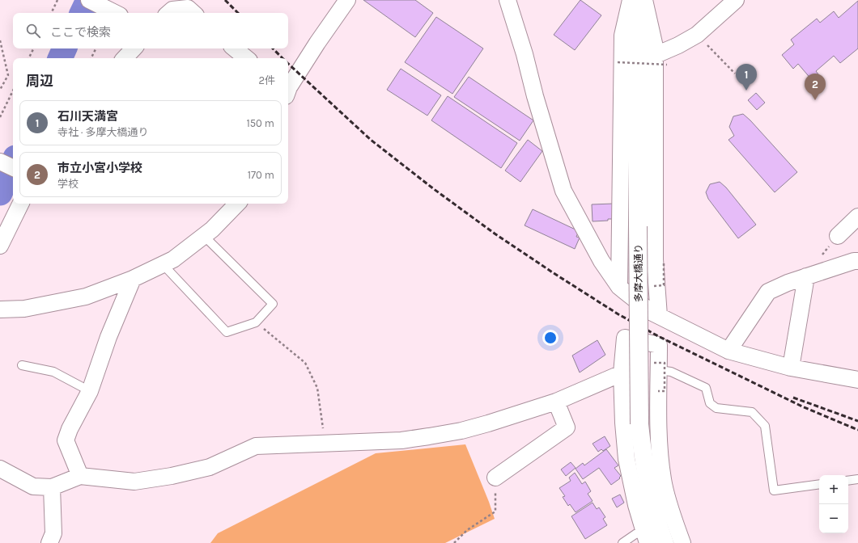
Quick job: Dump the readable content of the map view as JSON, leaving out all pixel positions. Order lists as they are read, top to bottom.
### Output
{
  "streets": {
    "main road": ["多摩大橋通り"]
  },
  "page": {
    "search": "ここで検索",
    "heading": ["周辺", "2件"],
    "pins": ["1", "2"],
    "list": [
      {
        "mark": "1",
        "name": "石川天満宮",
        "note": "寺社 · 多摩大橋通り",
        "value": "150 m"
      },
      {
        "mark": "2",
        "name": "市立小宮小学校",
        "note": "学校",
        "value": "170 m"
      }
    ],
    "map_buttons": ["+", "−"]
  }
}
